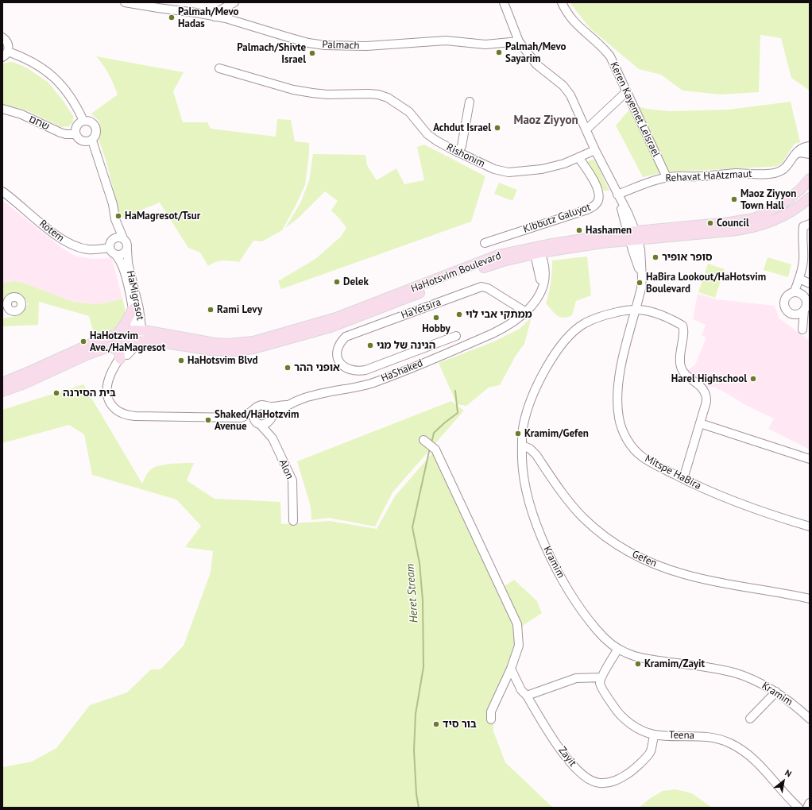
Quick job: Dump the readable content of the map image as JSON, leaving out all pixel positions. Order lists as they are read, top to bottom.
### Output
{
  "streets": {
    "main road": ["HaHotsvim Boulevard"],
    "street": [
      "Palmach",
      "Keren Kayemet LeIsrael",
      "שחם",
      "Rishonim",
      "Rehavat HaAtzmaut",
      "Kibbutz Galuyot",
      "Rotem",
      "HaMigrasot",
      "HaYetsira",
      "HaShaked",
      "Alon",
      "Mitspe HaBira",
      "Gefen",
      "Kramim",
      "Teena",
      "Zayit"
    ]
  },
  "crossings": [
    ["Palmach", "Mitspe HaBira"],
    ["Keren Kayemet LeIsrael", "Rehavat HaAtzmaut"],
    ["Rishonim", "Kibbutz Galuyot"],
    ["Rishonim", "Mitspe HaBira"],
    ["Rehavat HaAtzmaut", "Mitspe HaBira"],
    ["Rotem", "HaMigrasot"],
    ["HaHotsvim Boulevard", "HaMigrasot"],
    ["HaHotsvim Boulevard", "Mitspe HaBira"],
    ["HaYetsira", "HaShaked"],
    ["HaShaked", "Alon"],
    ["Mitspe HaBira", "Kramim"],
    ["Gefen", "Kramim"],
    ["Teena", "Zayit"]
  ],
  "districts": ["Maoz Ziyyon"],
  "water": ["Heret Stream"],
  "places": [
    "Palmah/Mevo Hadas",
    "Palmah/Mevo Sayarim",
    "Palmach/Shivte Israel",
    "Achdut Israel",
    "Maoz Ziyyon Town Hall",
    "HaMagresot/Tsur",
    "Council",
    "Hashamen",
    "סופר אופיר",
    "Delek",
    "HaBira Lookout/HaHotsvim Boulevard",
    "Rami Levy",
    "ממתקי אבי לוי",
    "Hobby",
    "HaHotzvim Ave./HaMagresot",
    "הגינה של מגי",
    "HaHotsvim Blvd",
    "אופני ההר",
    "Harel Highschool",
    "בית הסירנה",
    "Shaked/HaHotzvim Avenue",
    "Kramim/Gefen",
    "Kramim/Zayit",
    "בור סיד"
  ],
  "north": "top right"
}
